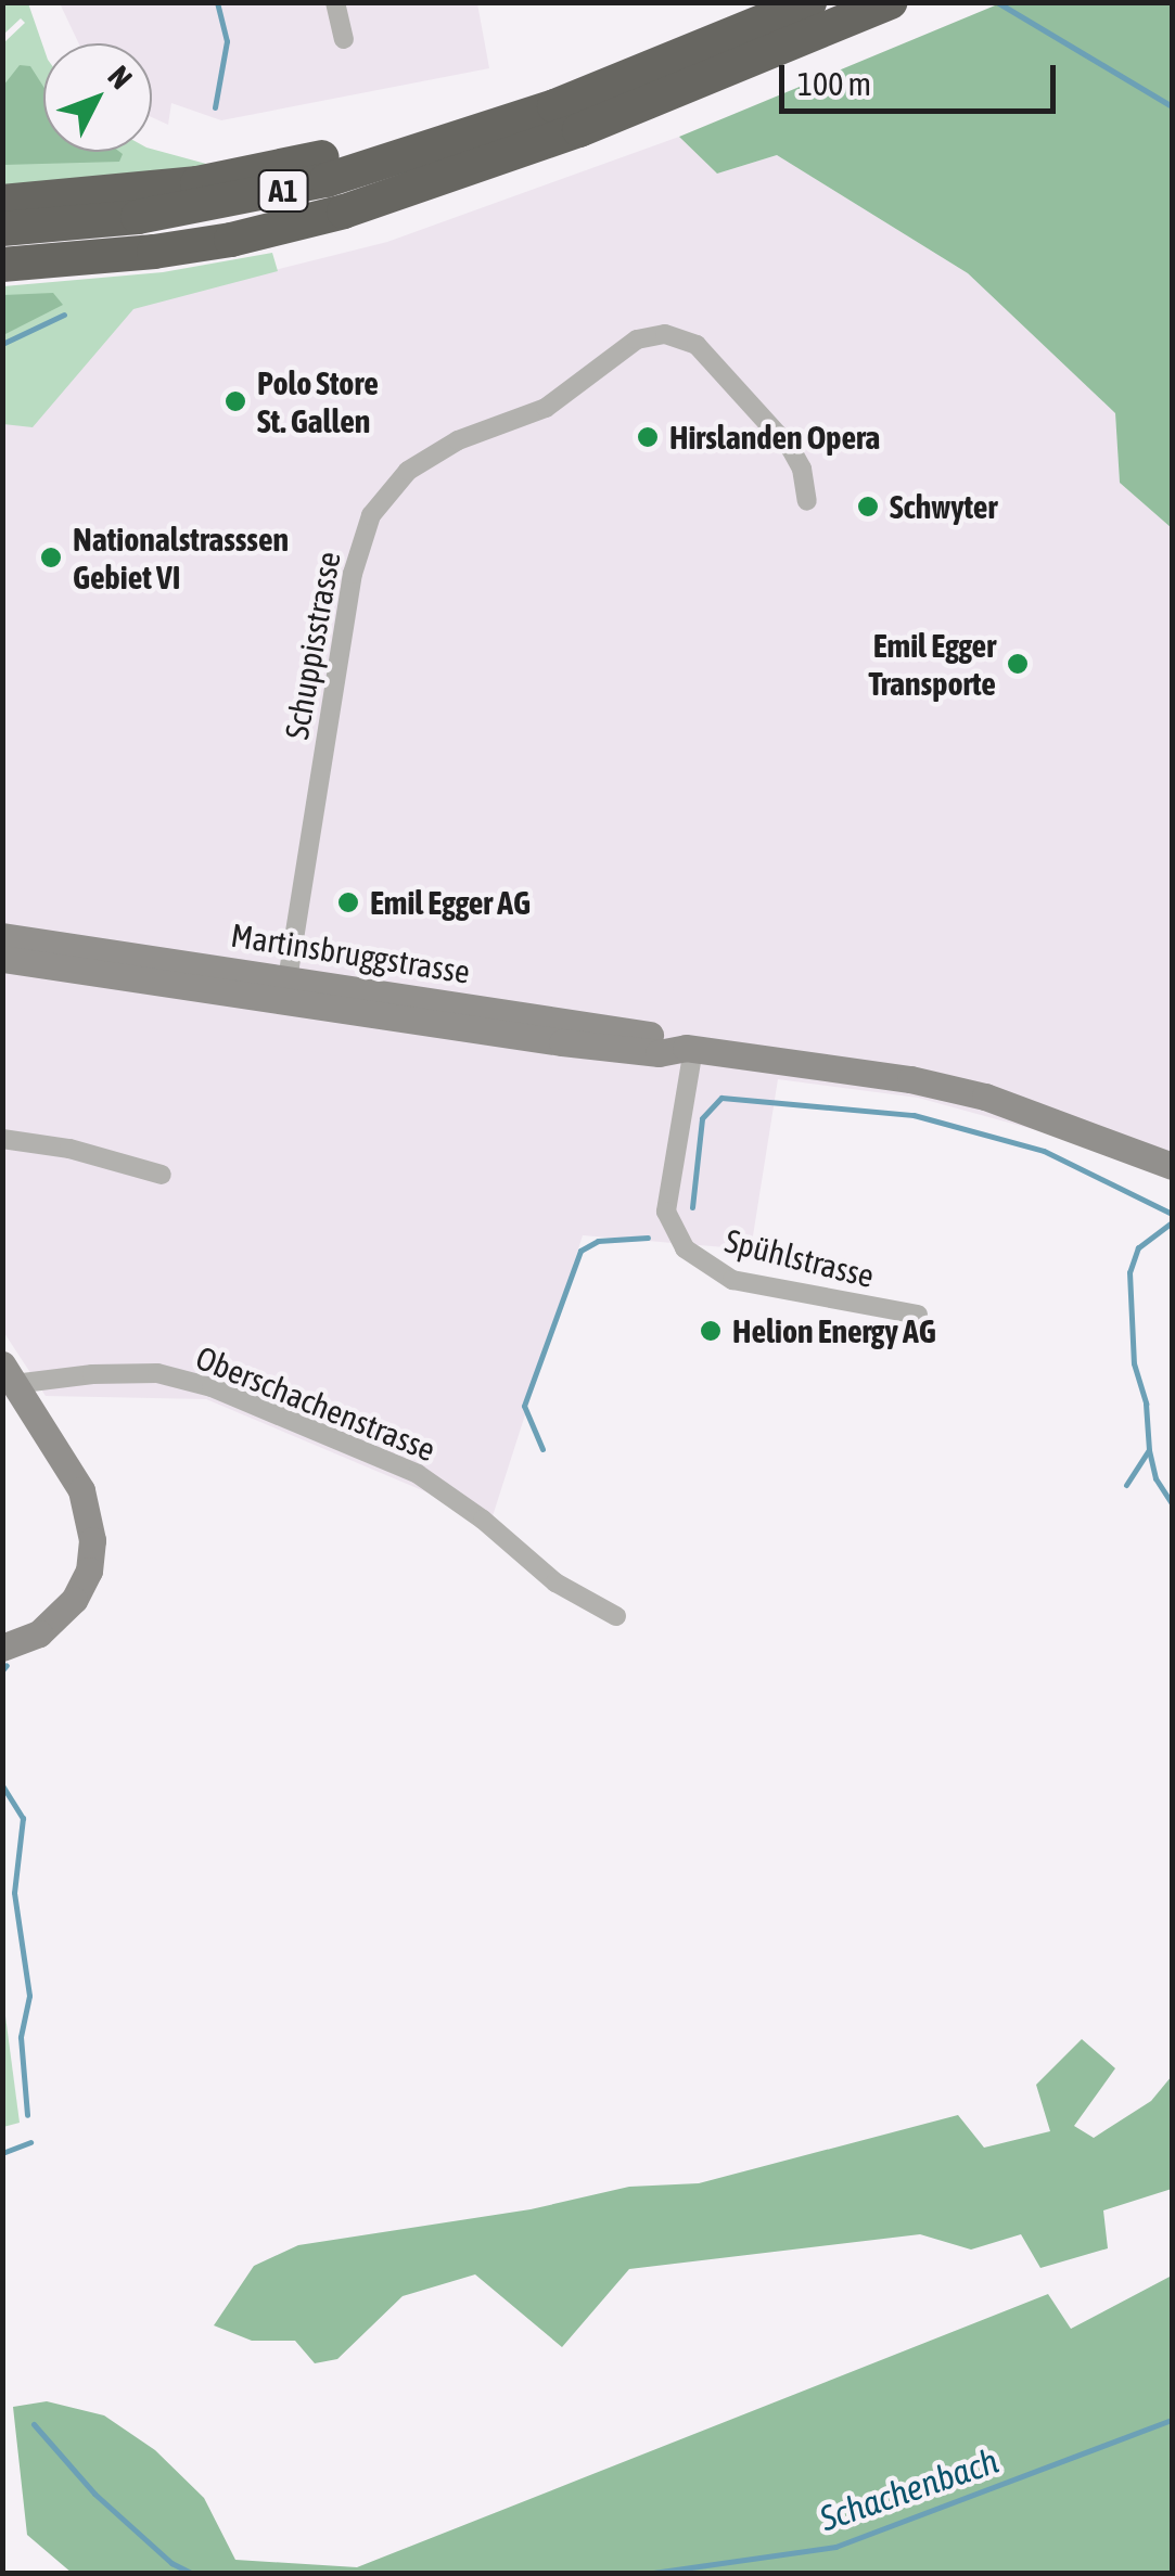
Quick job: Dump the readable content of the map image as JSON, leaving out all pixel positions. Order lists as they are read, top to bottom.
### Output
{
  "streets": {
    "highway": ["A1"],
    "main road": ["Martinsbruggstrasse"],
    "street": ["Schuppisstrasse", "Spühlstrasse", "Oberschachenstrasse"]
  },
  "crossings": [
    ["Schuppisstrasse", "Martinsbruggstrasse"],
    ["Martinsbruggstrasse", "Spühlstrasse"]
  ],
  "water": ["Schachenbach"],
  "places": [
    "Polo Store St. Gallen",
    "Hirslanden Opera",
    "Schwyter",
    "Nationalstrasssen Gebiet VI",
    "Emil Egger Transporte",
    "Emil Egger AG",
    "Helion Energy AG"
  ],
  "scale_bar": "100 m",
  "north": "top right"
}
